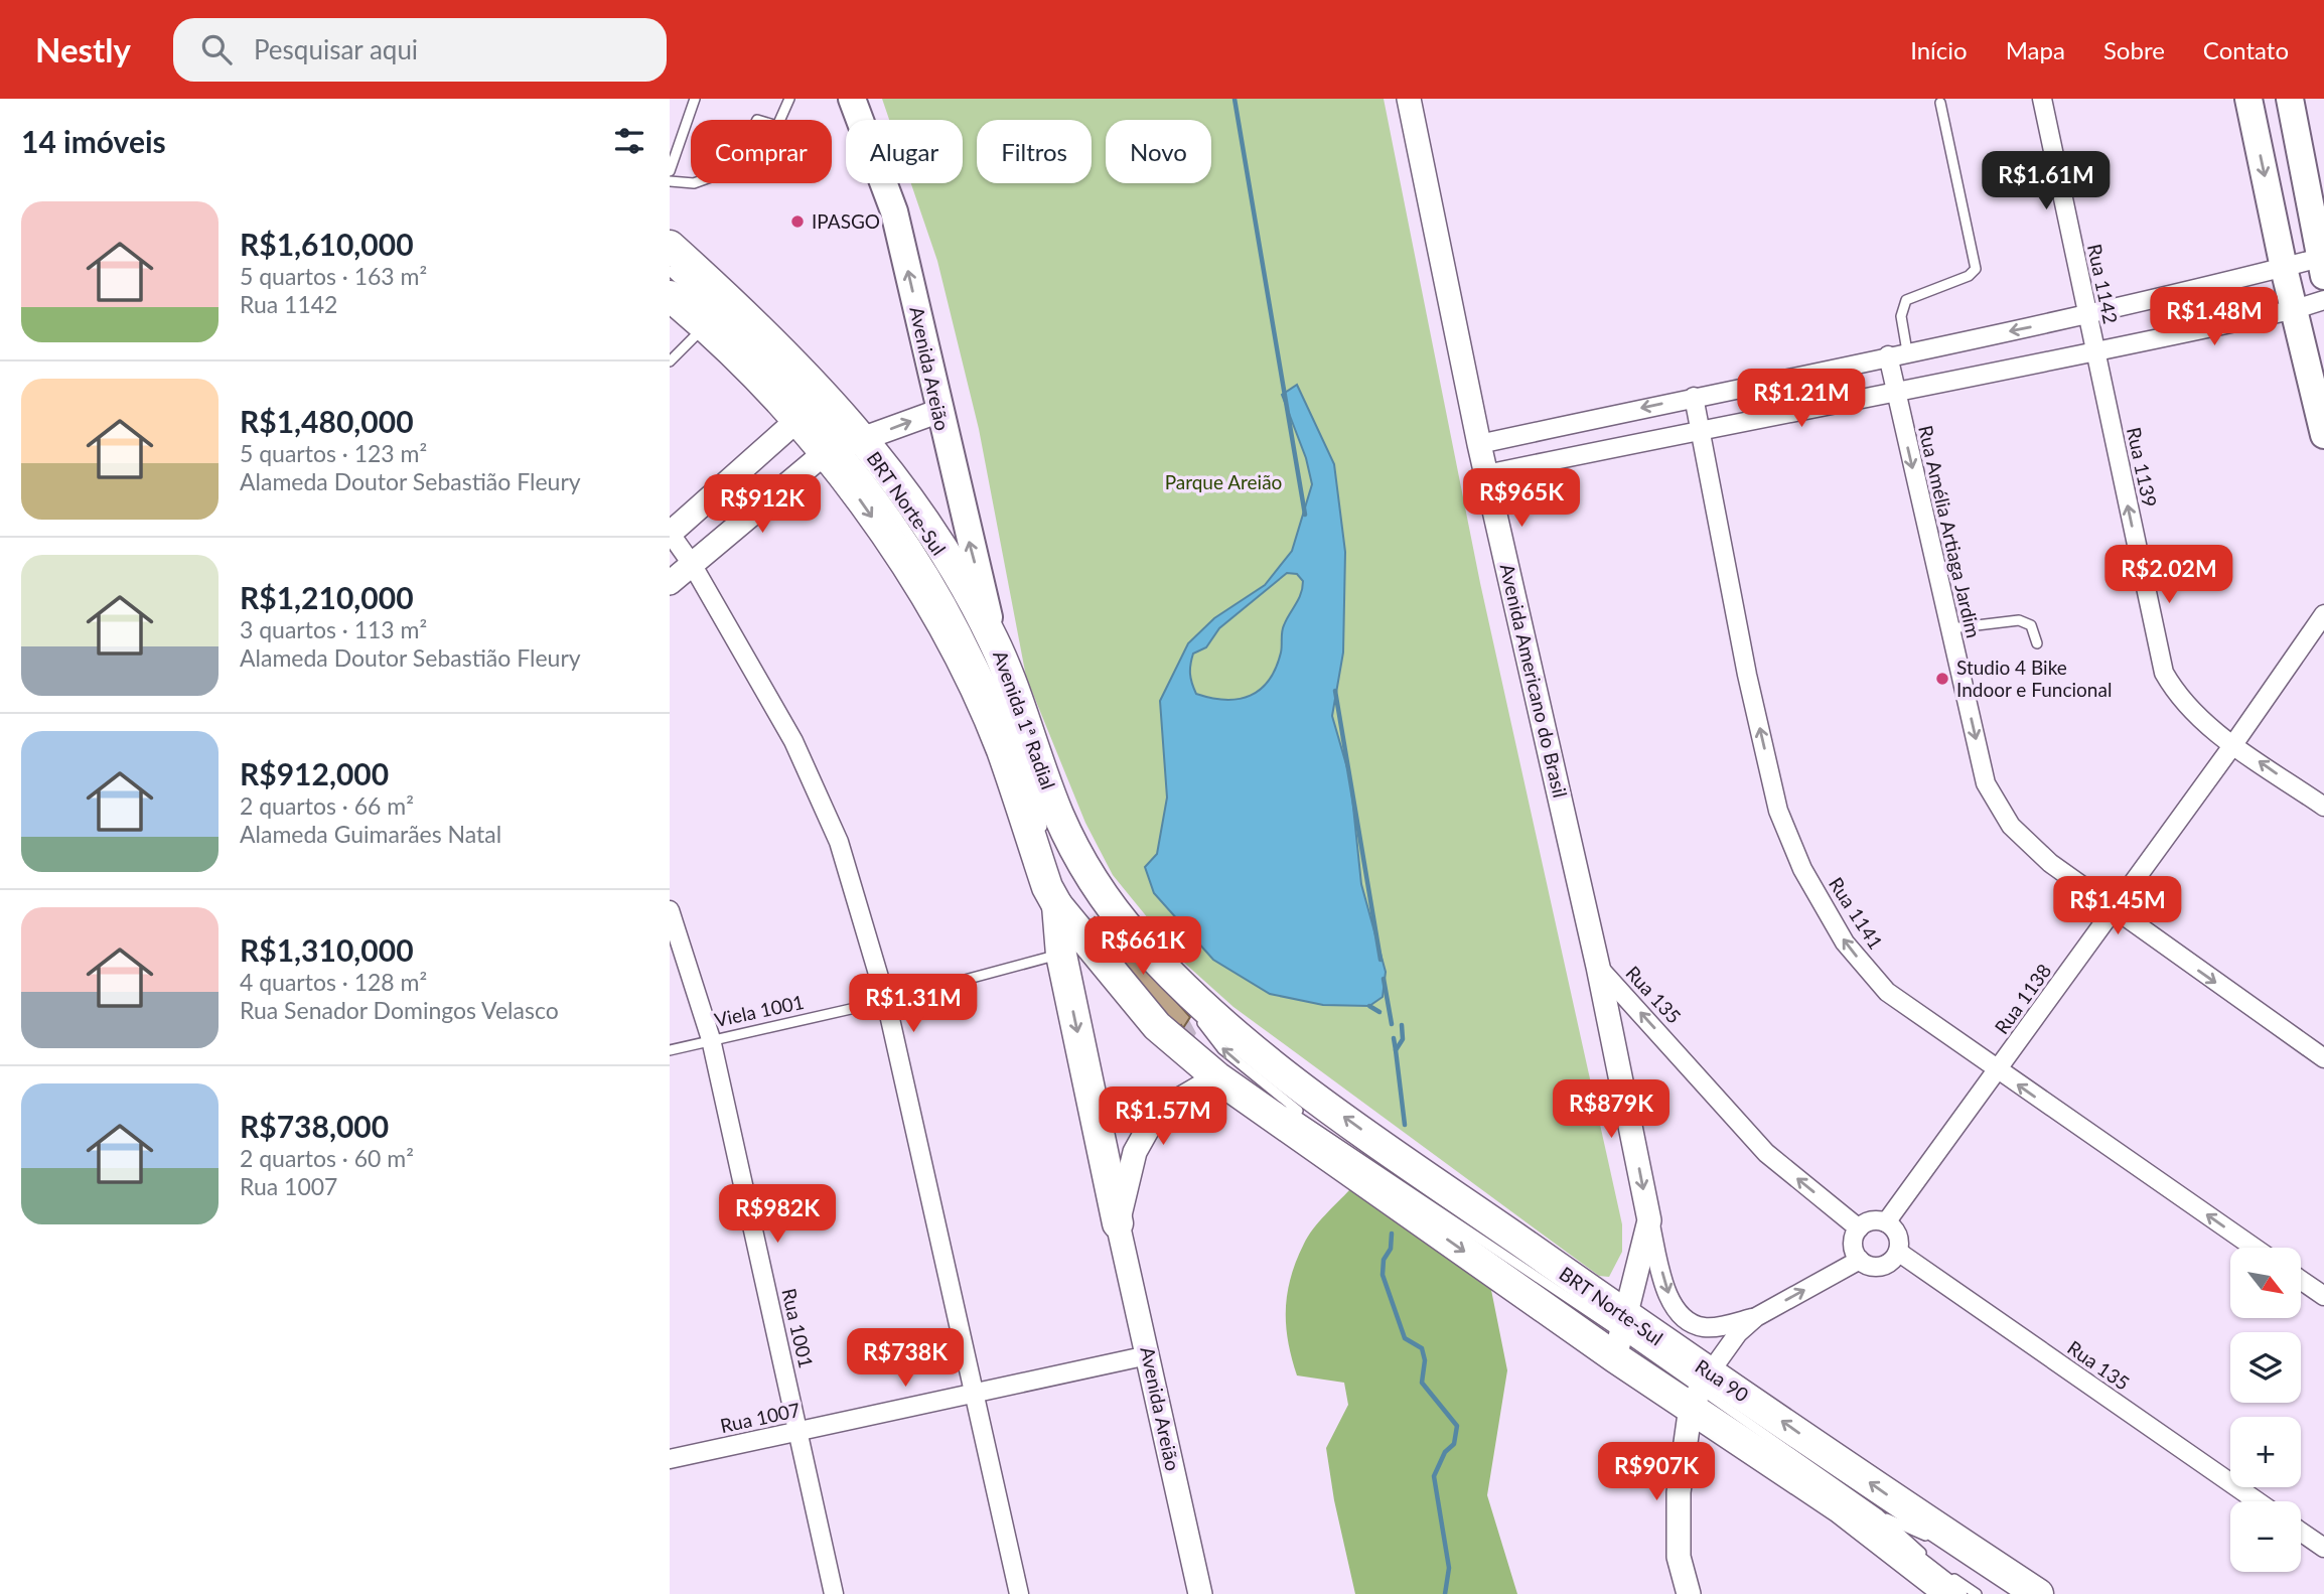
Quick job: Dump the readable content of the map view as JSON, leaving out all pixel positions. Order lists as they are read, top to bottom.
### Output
{
  "streets": {
    "main road": ["Avenida Areião", "Avenida 1ª Radial", "Rua 90"],
    "street": [
      "Rua 1142",
      "Rua 1139",
      "Rua Amélia Artiaga Jardim",
      "Avenida Americano do Brasil",
      "Rua 1141",
      "Rua 135",
      "Rua 1138",
      "Rua 1001",
      "Rua 1007"
    ],
    "lane": ["BRT Norte-Sul", "Viela 1001"]
  },
  "crossings": [
    ["Rua 1142", "Rua 1139"],
    ["Avenida Areião", "Avenida 1ª Radial"],
    ["Avenida Areião", "Rua 1007"],
    ["Rua 1139", "Rua 1138"],
    ["BRT Norte-Sul", "Avenida Americano do Brasil"],
    ["BRT Norte-Sul", "Avenida 1ª Radial"],
    ["BRT Norte-Sul", "Rua 90"],
    ["Rua Amélia Artiaga Jardim", "Rua 1138"],
    ["Avenida Americano do Brasil", "Rua 135"],
    ["Avenida Americano do Brasil", "Rua 90"],
    ["Avenida 1ª Radial", "Rua 90"],
    ["Rua 1141", "Rua 1138"],
    ["Rua 135", "Rua 1138"],
    ["Viela 1001", "Rua 1001"],
    ["Rua 1001", "Rua 1007"]
  ],
  "one_way": [
    "Avenida Areião",
    "Rua 1139",
    "Rua Amélia Artiaga Jardim",
    "Rua 1141",
    "Rua 135"
  ],
  "parks": ["Parque Areião"],
  "places": ["IPASGO", "Studio 4 Bike Indoor e Funcional"],
  "north": "bottom right",
  "page": {
    "header": "Nestly",
    "search": "Pesquisar aqui",
    "nav": [
      "Início",
      "Mapa",
      "Sobre",
      "Contato"
    ],
    "heading": "14 imóveis",
    "chip": [
      "Comprar",
      "Alugar",
      "Filtros",
      "Novo"
    ],
    "price": [
      "R$1.61M",
      "R$1.48M",
      "R$1.21M",
      "R$965K",
      "R$912K",
      "R$2.02M",
      "R$1.45M",
      "R$661K",
      "R$1.31M",
      "R$879K",
      "R$1.57M",
      "R$982K",
      "R$738K",
      "R$907K"
    ],
    "list": [
      {
        "name": "R$1,610,000",
        "note": "5 quartos · 163 m² · Rua 1142"
      },
      {
        "name": "R$1,480,000",
        "note": "5 quartos · 123 m² · Alameda Doutor Sebastião Fleury"
      },
      {
        "name": "R$1,210,000",
        "note": "3 quartos · 113 m² · Alameda Doutor Sebastião Fleury"
      },
      {
        "name": "R$912,000",
        "note": "2 quartos · 66 m² · Alameda Guimarães Natal"
      },
      {
        "name": "R$1,310,000",
        "note": "4 quartos · 128 m² · Rua Senador Domingos Velasco"
      },
      {
        "name": "R$738,000",
        "note": "2 quartos · 60 m² · Rua 1007"
      }
    ],
    "map_buttons": ["+", "−"]
  }
}
